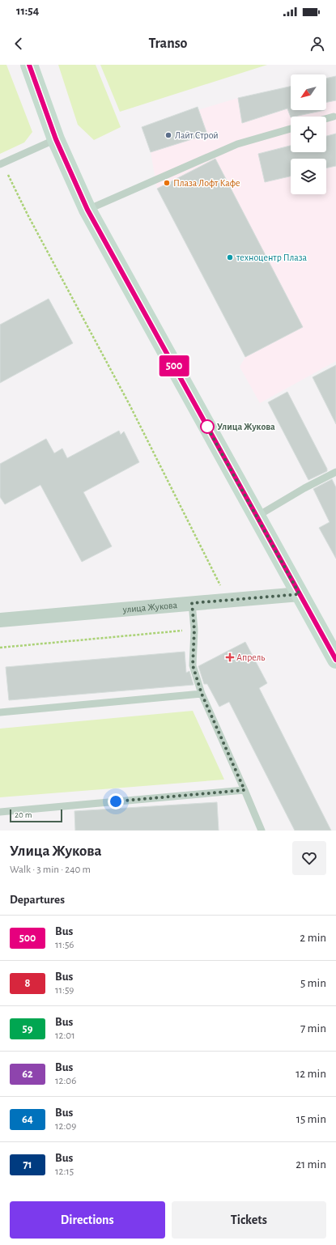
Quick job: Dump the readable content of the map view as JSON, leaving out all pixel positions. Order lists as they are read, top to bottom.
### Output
{
  "streets": {
    "street": ["улица Жукова"]
  },
  "places": {
    "other": [
      "Лайт Строй",
      "Плаза Лофт Кафе",
      "техноцентр Плаза",
      "Улица Жукова"
    ],
    "health": ["Апрель"]
  },
  "lines": ["bus line 500"],
  "scale_bar": "20 m",
  "north": "bottom left",
  "page": {
    "status": "11:54",
    "header": "Transo",
    "on_map": "500",
    "scale": "20 m",
    "heading": [
      ["Улица Жукова", "Walk · 3 min · 240 m"],
      "Departures"
    ],
    "list": [
      {
        "mark": "500",
        "name": "Bus",
        "note": "11:56",
        "value": "2 min"
      },
      {
        "mark": "8",
        "name": "Bus",
        "note": "11:59",
        "value": "5 min"
      },
      {
        "mark": "59",
        "name": "Bus",
        "note": "12:01",
        "value": "7 min"
      },
      {
        "mark": "62",
        "name": "Bus",
        "note": "12:06",
        "value": "12 min"
      },
      {
        "mark": "64",
        "name": "Bus",
        "note": "12:09",
        "value": "15 min"
      },
      {
        "mark": "71",
        "name": "Bus",
        "note": "12:15",
        "value": "21 min"
      }
    ],
    "buttons": ["Directions", "Tickets"]
  }
}
